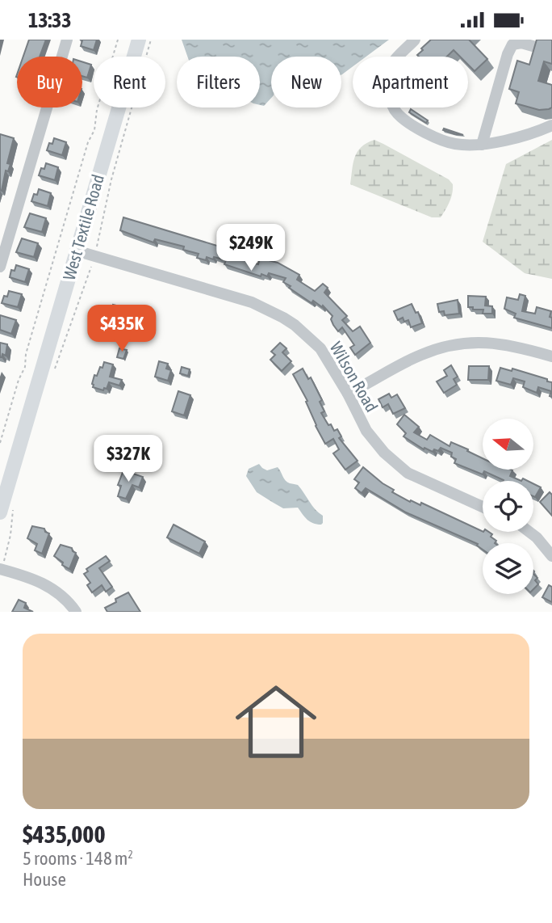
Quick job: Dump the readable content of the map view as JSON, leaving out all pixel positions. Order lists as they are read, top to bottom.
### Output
{
  "streets": {
    "main road": ["West Textile Road"],
    "street": ["Wilson Road"]
  },
  "crossings": [
    ["West Textile Road", "Wilson Road"]
  ],
  "north": "left",
  "page": {
    "status": "13:33",
    "chip": [
      "Buy",
      "Rent",
      "Filters",
      "New",
      "Apartment"
    ],
    "price": ["$249K", "$435K", "$327K"],
    "list": [
      {
        "name": "$435,000",
        "note": "5 rooms · 148 m² · House"
      }
    ]
  }
}
